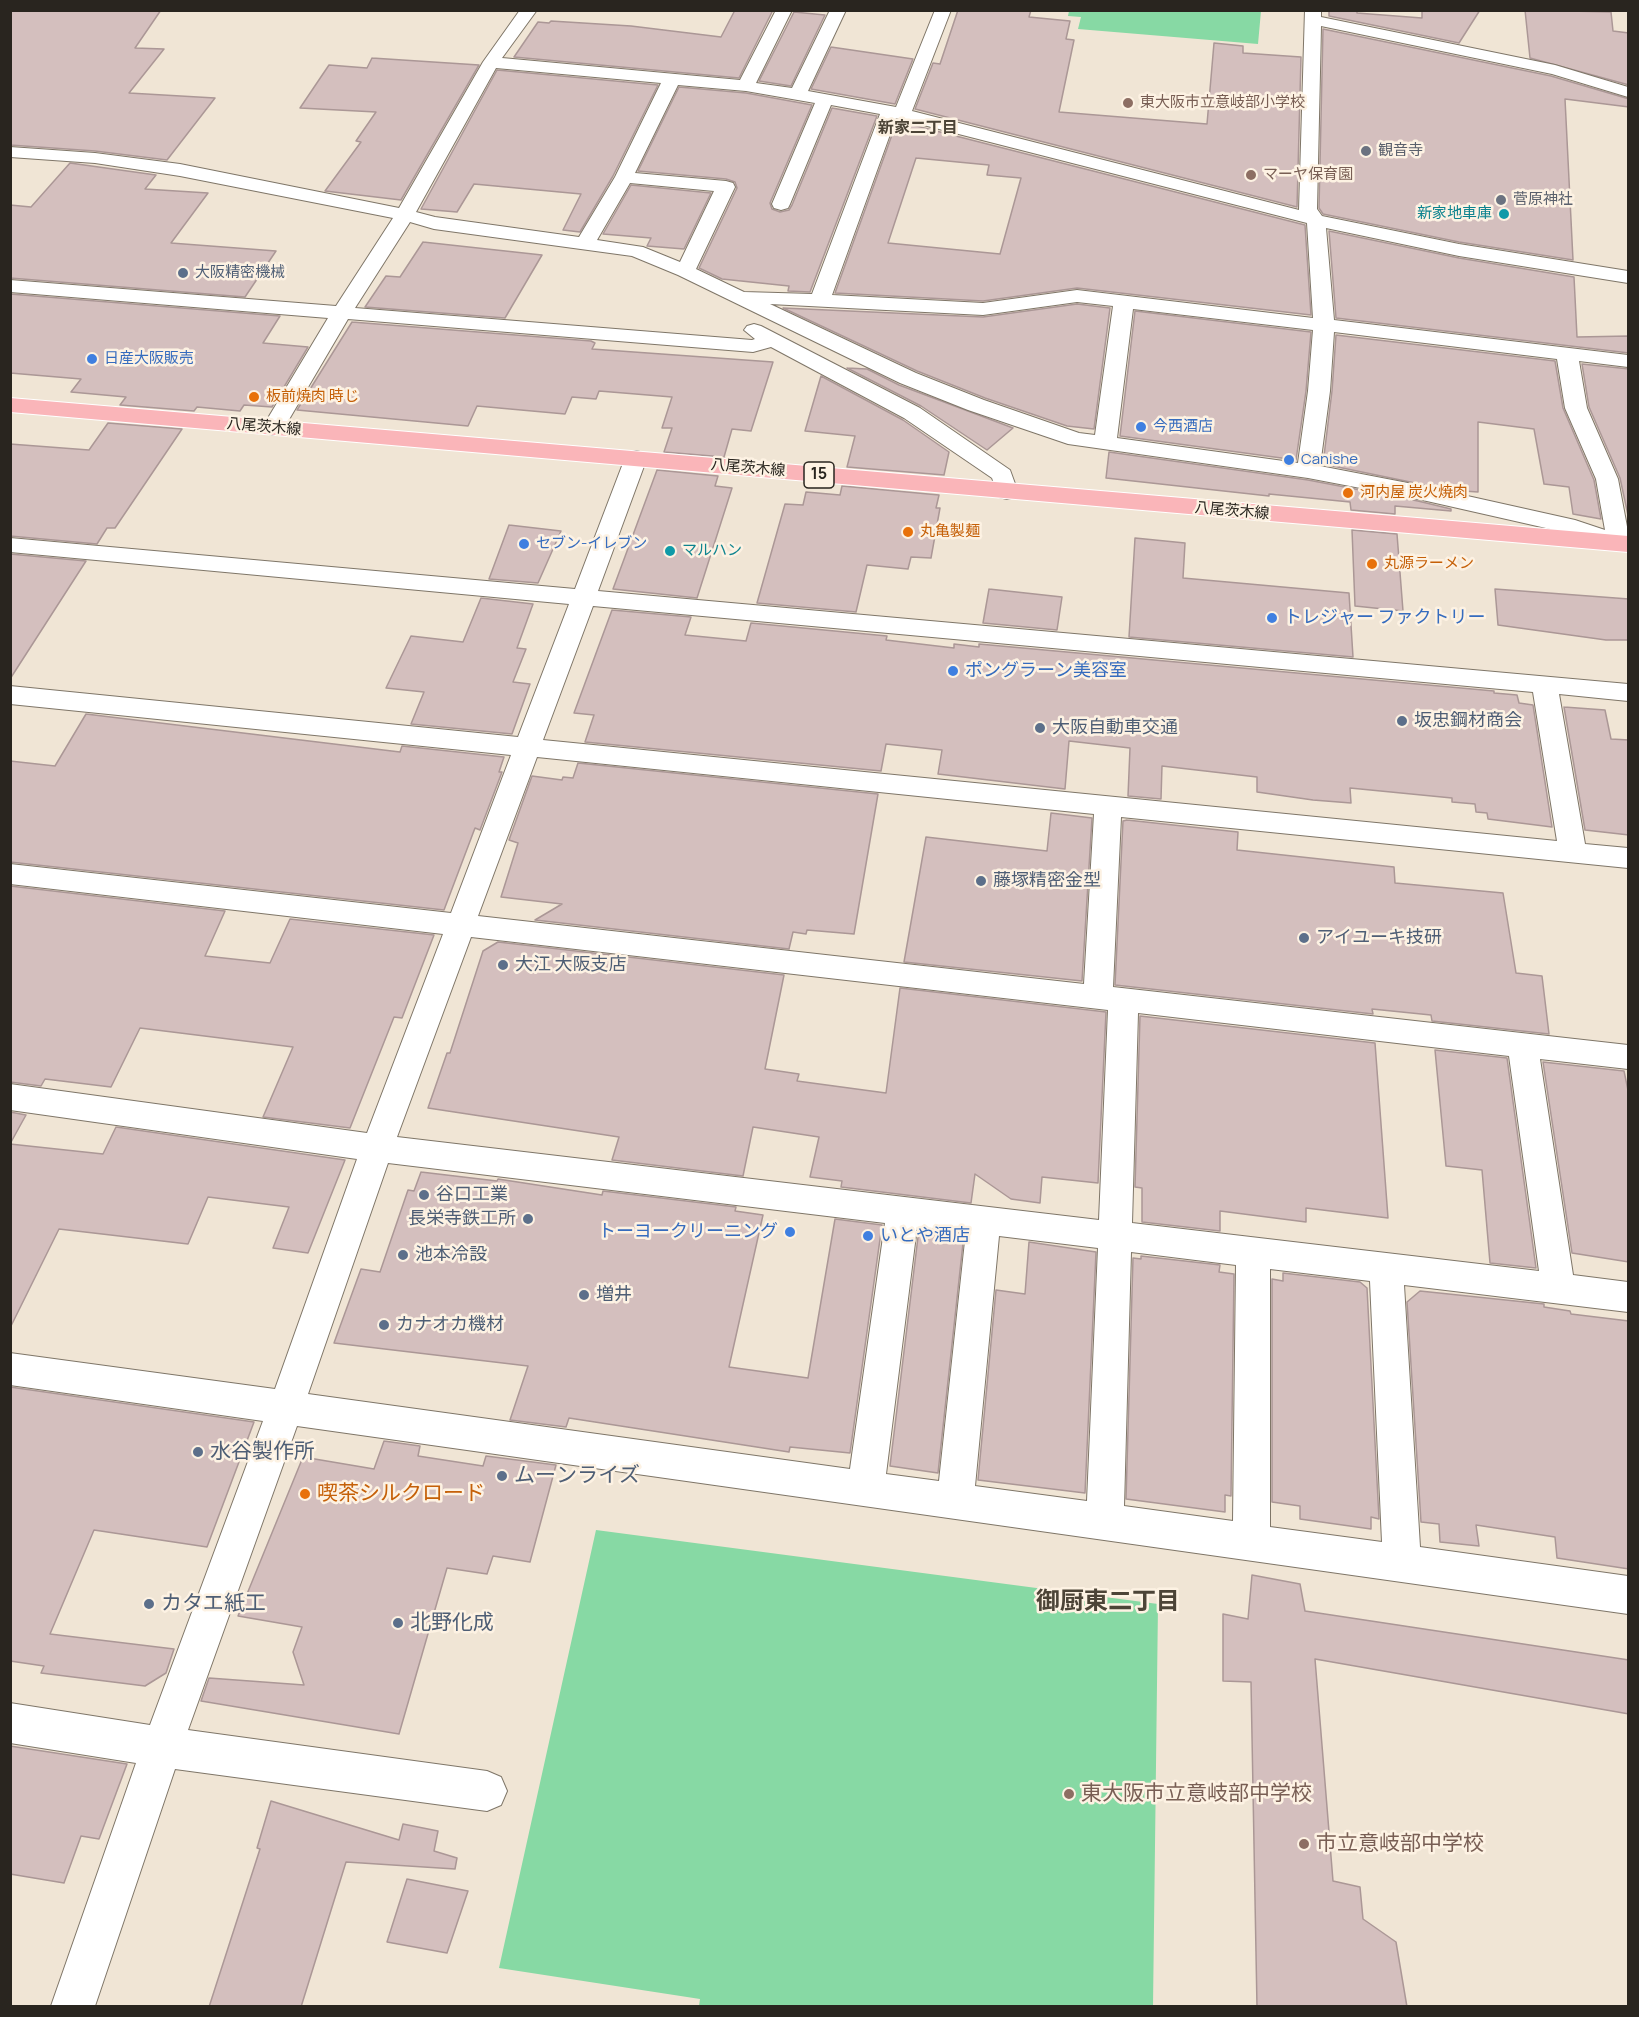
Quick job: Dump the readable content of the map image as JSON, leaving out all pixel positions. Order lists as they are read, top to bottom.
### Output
{
  "streets": {
    "main road": ["八尾茨木線", "15"]
  },
  "districts": ["新家二丁目", "御厨東二丁目"],
  "places": [
    "東大阪市立意岐部小学校",
    "観音寺",
    "マーヤ保育園",
    "菅原神社",
    "新家地車庫",
    "大阪精密機械",
    "日産大阪販売",
    "板前焼肉 時じ",
    "今西酒店",
    "Canishe",
    "河内屋 炭火焼肉",
    "丸亀製麺",
    "セブン-イレブン",
    "マルハン",
    "丸源ラーメン",
    "トレジャー ファクトリー",
    "ポングラーン美容室",
    "坂忠鋼材商会",
    "大阪自動車交通",
    "藤塚精密金型",
    "アイユーキ技研",
    "大江 大阪支店",
    "谷口工業",
    "長栄寺鉄工所",
    "トーヨークリーニング",
    "いとや酒店",
    "池本冷設",
    "増井",
    "カナオカ機材",
    "水谷製作所",
    "ムーンライズ",
    "喫茶シルクロード",
    "カタエ紙工",
    "北野化成",
    "東大阪市立意岐部中学校",
    "市立意岐部中学校"
  ]
}
